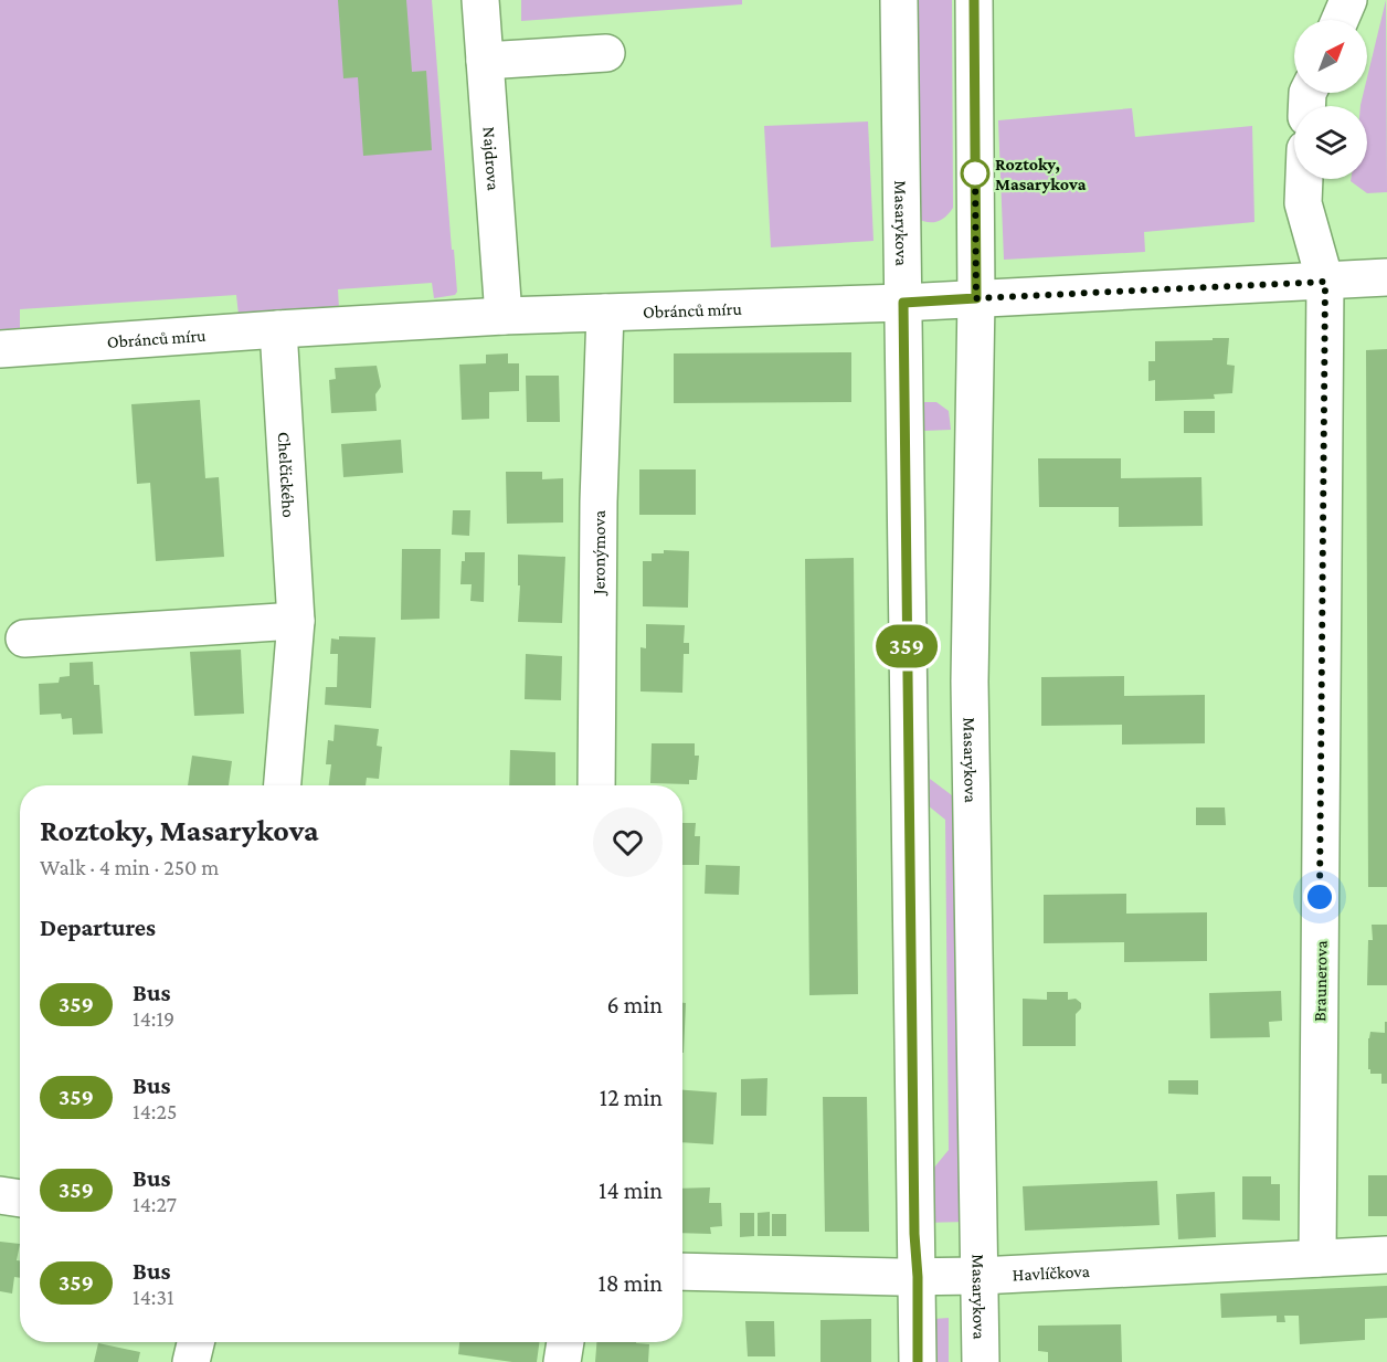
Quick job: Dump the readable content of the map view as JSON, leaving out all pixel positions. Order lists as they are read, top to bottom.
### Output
{
  "streets": {
    "street": [
      "Najdrova",
      "Masarykova",
      "Obránců míru",
      "Chelčického",
      "Jeronýmova",
      "Braunerova",
      "Havlíčkova"
    ]
  },
  "crossings": [
    ["Najdrova", "Obránců míru"],
    ["Masarykova", "Obránců míru"],
    ["Masarykova", "Havlíčkova"],
    ["Obránců míru", "Chelčického"],
    ["Obránců míru", "Jeronýmova"],
    ["Obránců míru", "Braunerova"],
    ["Braunerova", "Havlíčkova"]
  ],
  "places": ["Roztoky, Masarykova"],
  "lines": ["bus line 359"],
  "north": "top right",
  "page": {
    "on_map": "359",
    "heading": [
      ["Roztoky, Masarykova", "Walk · 4 min · 250 m"],
      "Departures"
    ],
    "list": [
      {
        "mark": "359",
        "name": "Bus",
        "note": "14:19",
        "value": "6 min"
      },
      {
        "mark": "359",
        "name": "Bus",
        "note": "14:25",
        "value": "12 min"
      },
      {
        "mark": "359",
        "name": "Bus",
        "note": "14:27",
        "value": "14 min"
      },
      {
        "mark": "359",
        "name": "Bus",
        "note": "14:31",
        "value": "18 min"
      }
    ]
  }
}
